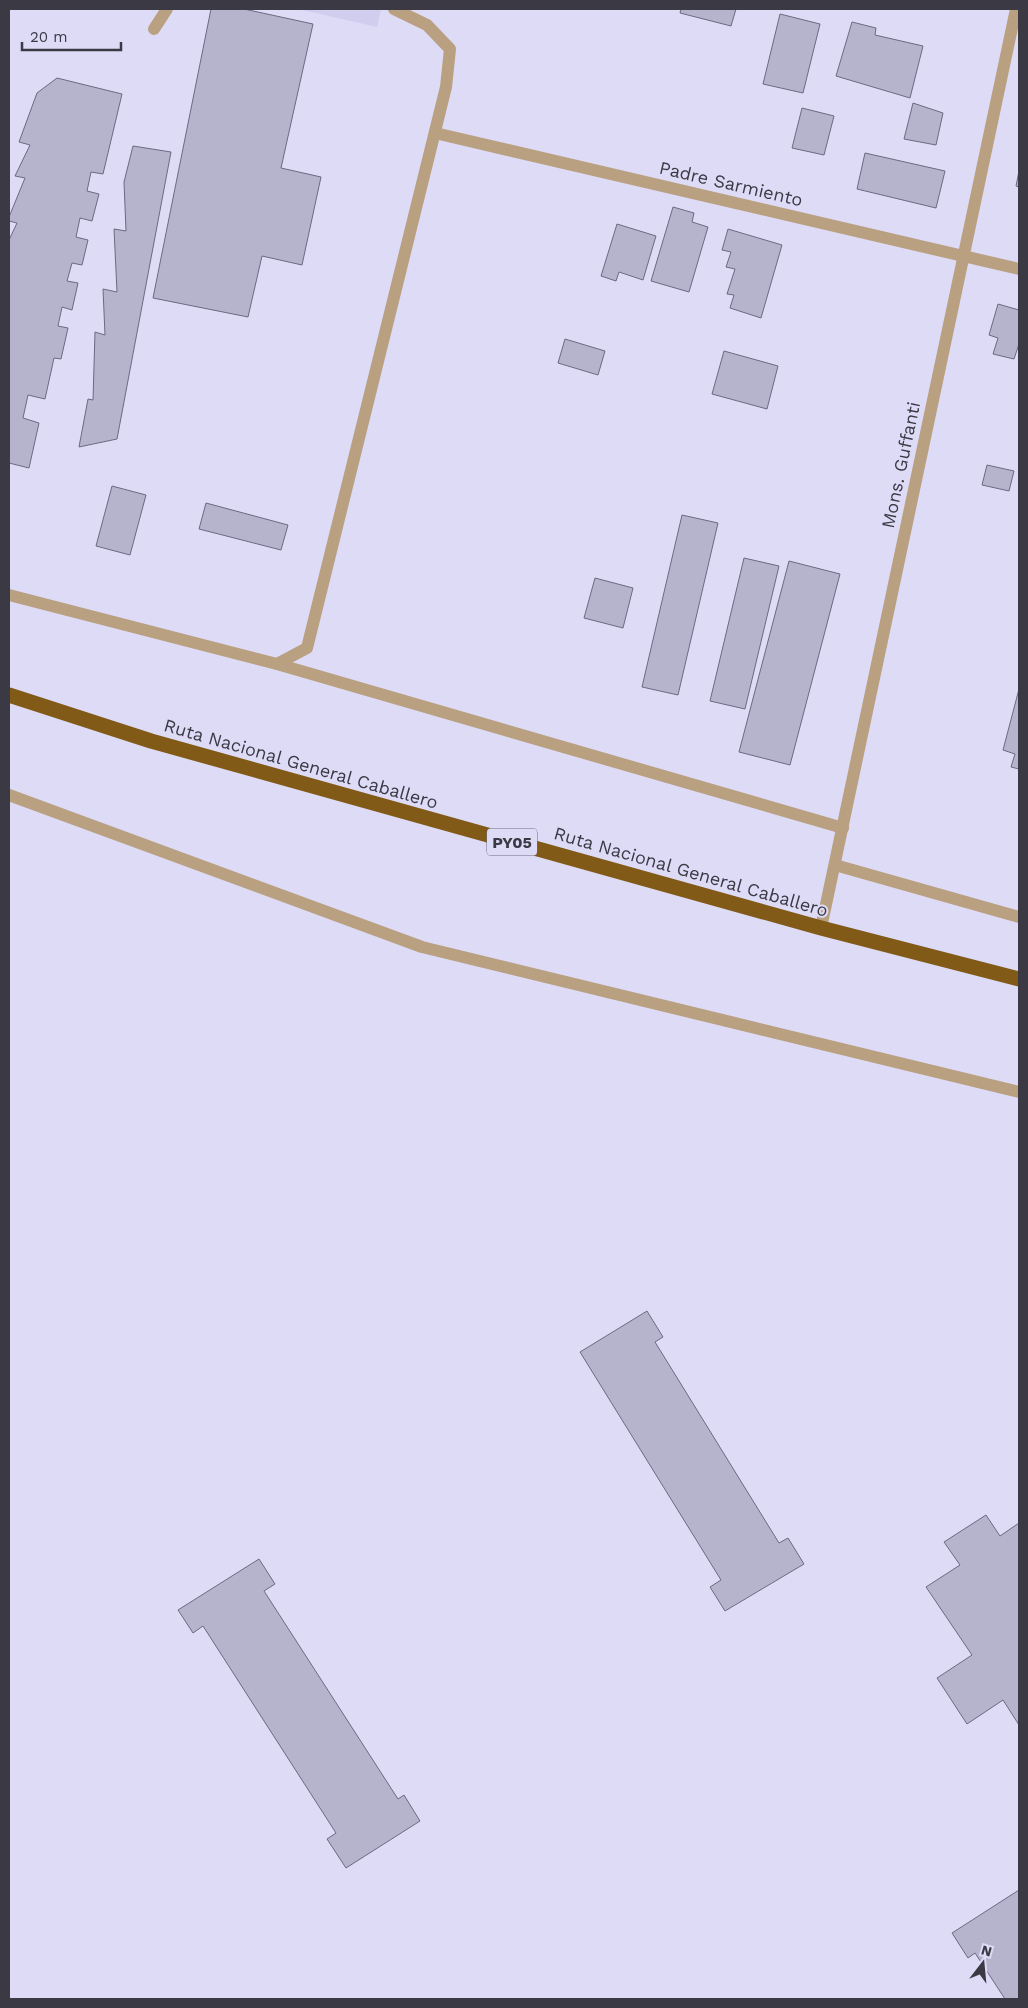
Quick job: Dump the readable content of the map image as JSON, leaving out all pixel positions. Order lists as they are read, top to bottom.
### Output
{
  "streets": {
    "highway": ["Ruta Nacional General Caballero", "PY05"],
    "street": ["Padre Sarmiento", "Mons. Guffanti"]
  },
  "crossings": [
    ["Padre Sarmiento", "Mons. Guffanti"],
    ["Mons. Guffanti", "Ruta Nacional General Caballero"]
  ],
  "scale_bar": "20 m",
  "north": "top"
}
